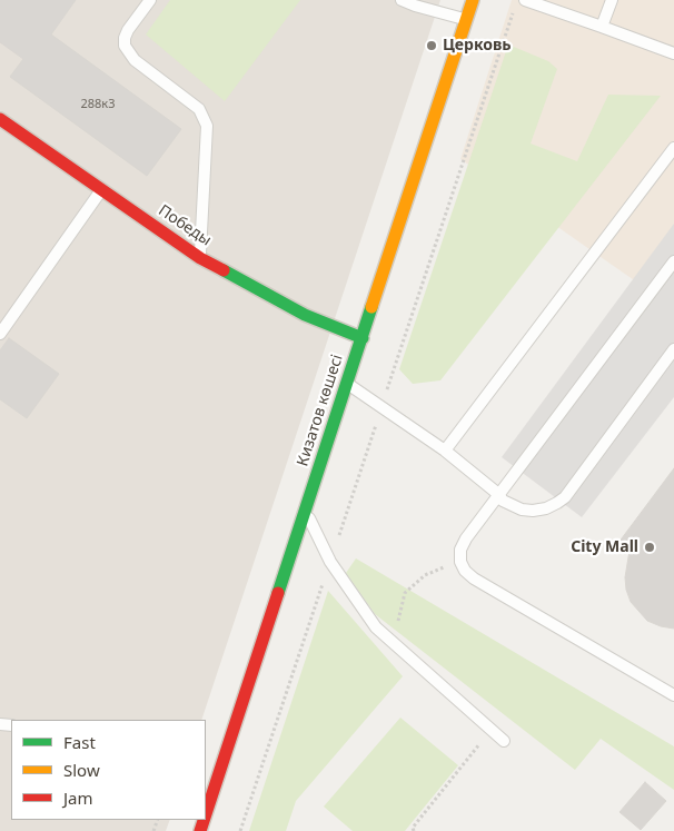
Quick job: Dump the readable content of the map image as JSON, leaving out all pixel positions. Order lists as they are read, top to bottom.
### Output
{
  "streets": {
    "main road": ["Победы", "Кизатов көшесі"]
  },
  "crossings": [
    ["Победы", "Кизатов көшесі"]
  ],
  "places": ["Церковь", "City Mall"],
  "house_numbers": ["288к3"],
  "legend": ["Fast", "Slow", "Jam"]
}
